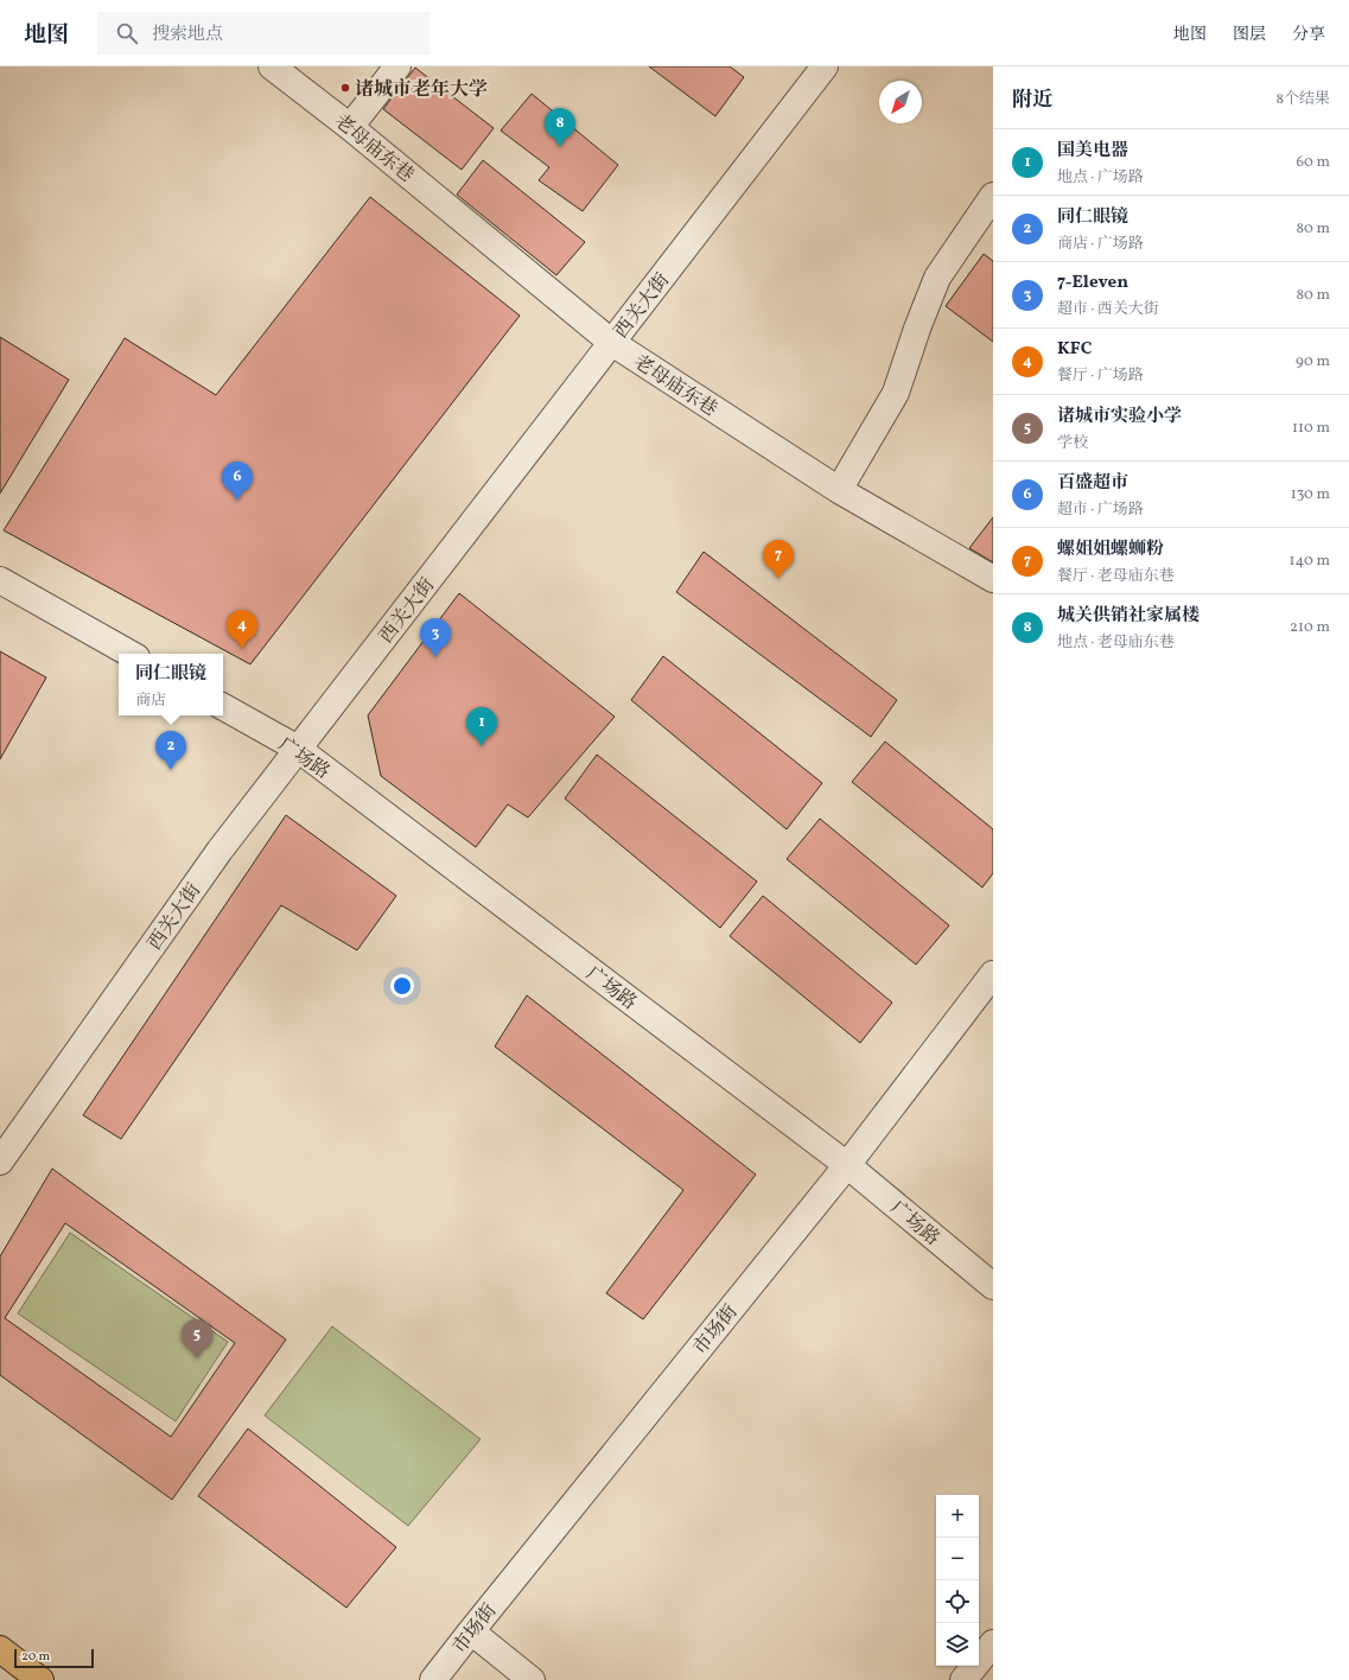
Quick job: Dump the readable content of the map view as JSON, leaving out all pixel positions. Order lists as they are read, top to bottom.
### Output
{
  "streets": {
    "street": [
      "老母庙东巷",
      "西关大街",
      "广场路",
      "市场街"
    ]
  },
  "crossings": [
    ["老母庙东巷", "西关大街"],
    ["西关大街", "广场路"],
    ["广场路", "市场街"]
  ],
  "places": ["诸城市老年大学"],
  "scale_bar": "20 m",
  "north": "bottom left",
  "page": {
    "header": "地图",
    "search": "搜索地点",
    "nav": ["地图", "图层", "分享"],
    "heading": ["附近", "8个结果"],
    "pins": [
      "8",
      "6",
      "7",
      "4",
      "3",
      "1",
      "2",
      "5"
    ],
    "list": [
      {
        "mark": "1",
        "name": "国美电器",
        "note": "地点 · 广场路",
        "value": "60 m"
      },
      {
        "mark": "2",
        "name": "同仁眼镜",
        "note": "商店 · 广场路",
        "value": "80 m"
      },
      {
        "mark": "3",
        "name": "7-Eleven",
        "note": "超市 · 西关大街",
        "value": "80 m"
      },
      {
        "mark": "4",
        "name": "KFC",
        "note": "餐厅 · 广场路",
        "value": "90 m"
      },
      {
        "mark": "5",
        "name": "诸城市实验小学",
        "note": "学校",
        "value": "110 m"
      },
      {
        "mark": "6",
        "name": "百盛超市",
        "note": "超市 · 广场路",
        "value": "130 m"
      },
      {
        "mark": "7",
        "name": "螺姐姐螺蛳粉",
        "note": "餐厅 · 老母庙东巷",
        "value": "140 m"
      },
      {
        "mark": "8",
        "name": "城关供销社家属楼",
        "note": "地点 · 老母庙东巷",
        "value": "210 m"
      }
    ],
    "popup": ["同仁眼镜", "商店"],
    "map_buttons": ["+", "−"],
    "scale": "20 m"
  }
}
